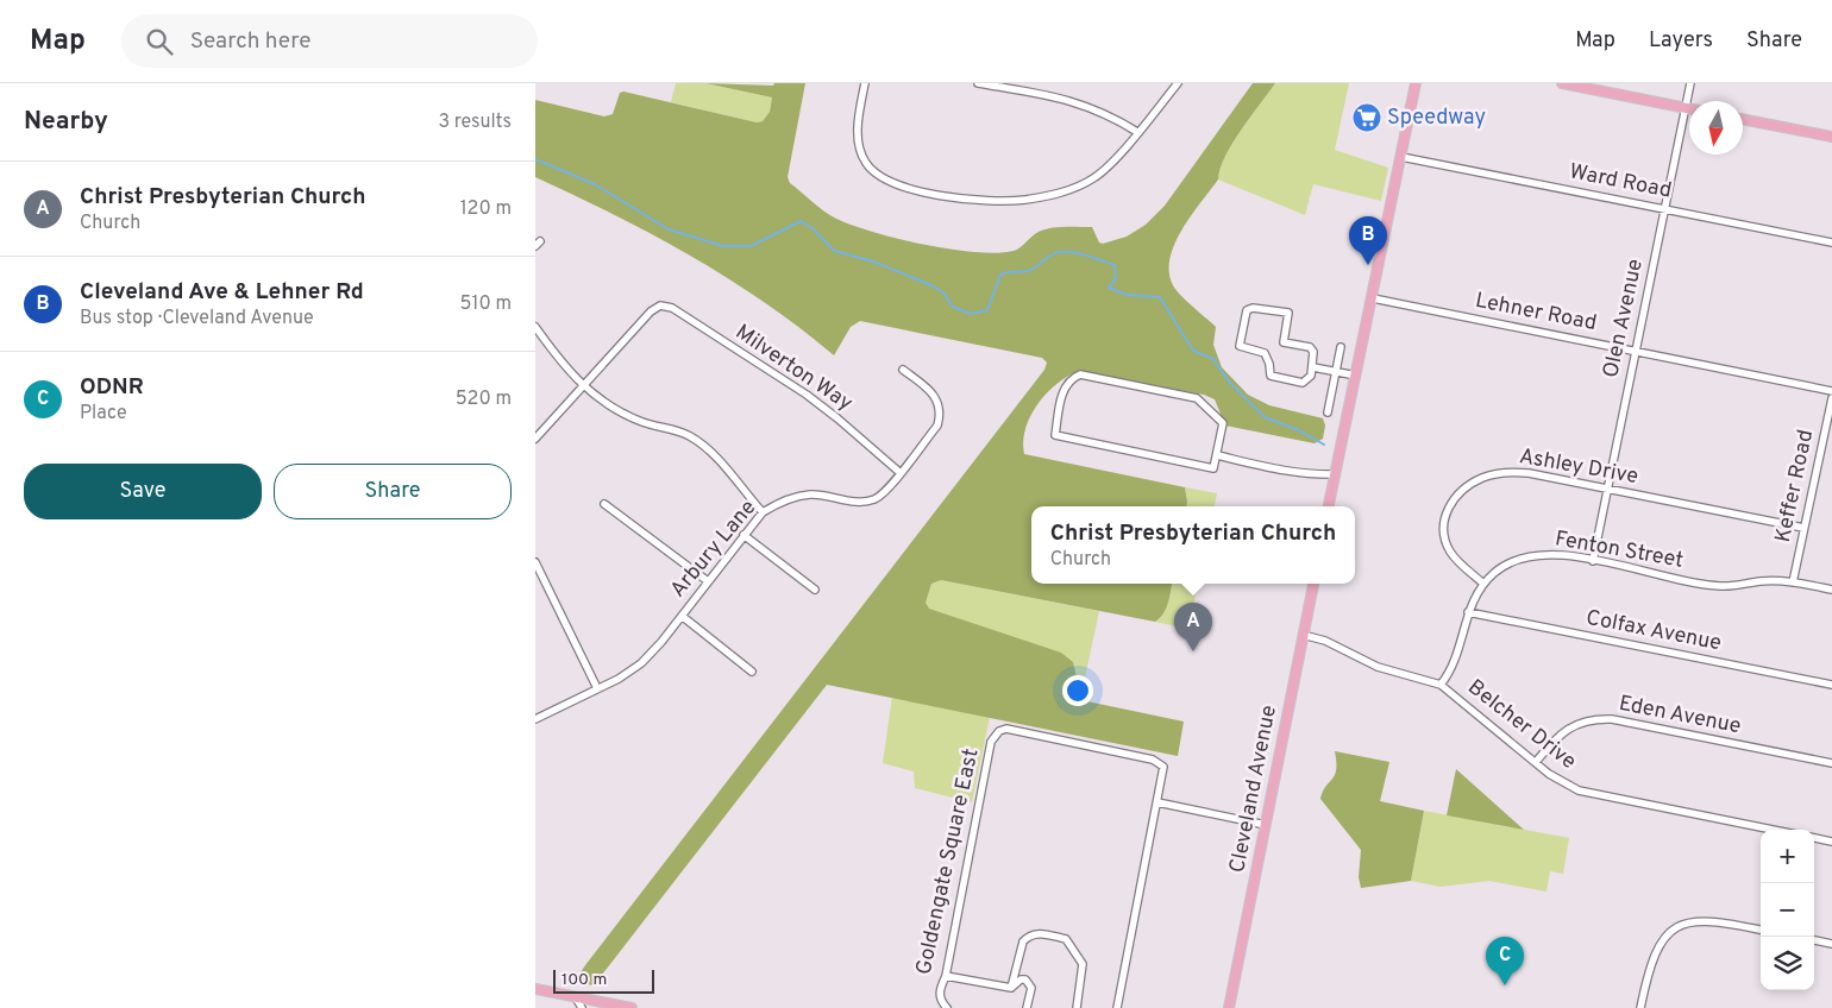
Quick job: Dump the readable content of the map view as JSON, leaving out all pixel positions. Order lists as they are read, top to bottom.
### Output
{
  "streets": {
    "main road": ["Cleveland Avenue"],
    "street": [
      "Ward Road",
      "Lehner Road",
      "Olen Avenue",
      "Milverton Way",
      "Ashley Drive",
      "Keffer Road",
      "Arbury Lane",
      "Fenton Street",
      "Colfax Avenue",
      "Eden Avenue",
      "Belcher Drive",
      "Goldengate Square East"
    ]
  },
  "crossings": [
    ["Ward Road", "Olen Avenue"],
    ["Lehner Road", "Olen Avenue"],
    ["Olen Avenue", "Ashley Drive"],
    ["Olen Avenue", "Fenton Street"],
    ["Milverton Way", "Arbury Lane"],
    ["Ashley Drive", "Keffer Road"],
    ["Ashley Drive", "Fenton Street"],
    ["Keffer Road", "Fenton Street"],
    ["Fenton Street", "Colfax Avenue"],
    ["Fenton Street", "Belcher Drive"],
    ["Eden Avenue", "Belcher Drive"],
    ["Belcher Drive", "Cleveland Avenue"]
  ],
  "places": {
    "supermarket": ["Speedway"]
  },
  "scale_bar": "100 m",
  "north": "bottom",
  "page": {
    "header": "Map",
    "search": "Search here",
    "nav": ["Map", "Layers", "Share"],
    "heading": ["Nearby", "3 results"],
    "list": [
      {
        "mark": "A",
        "name": "Christ Presbyterian Church",
        "note": "Church",
        "value": "120 m"
      },
      {
        "mark": "B",
        "name": "Cleveland Ave & Lehner Rd",
        "note": "Bus stop · Cleveland Avenue",
        "value": "510 m"
      },
      {
        "mark": "C",
        "name": "ODNR",
        "note": "Place",
        "value": "520 m"
      }
    ],
    "pins": ["B", "A", "C"],
    "buttons": ["Save", "Share"],
    "popup": ["Christ Presbyterian Church", "Church"],
    "map_buttons": ["+", "−"],
    "scale": "100 m"
  }
}
